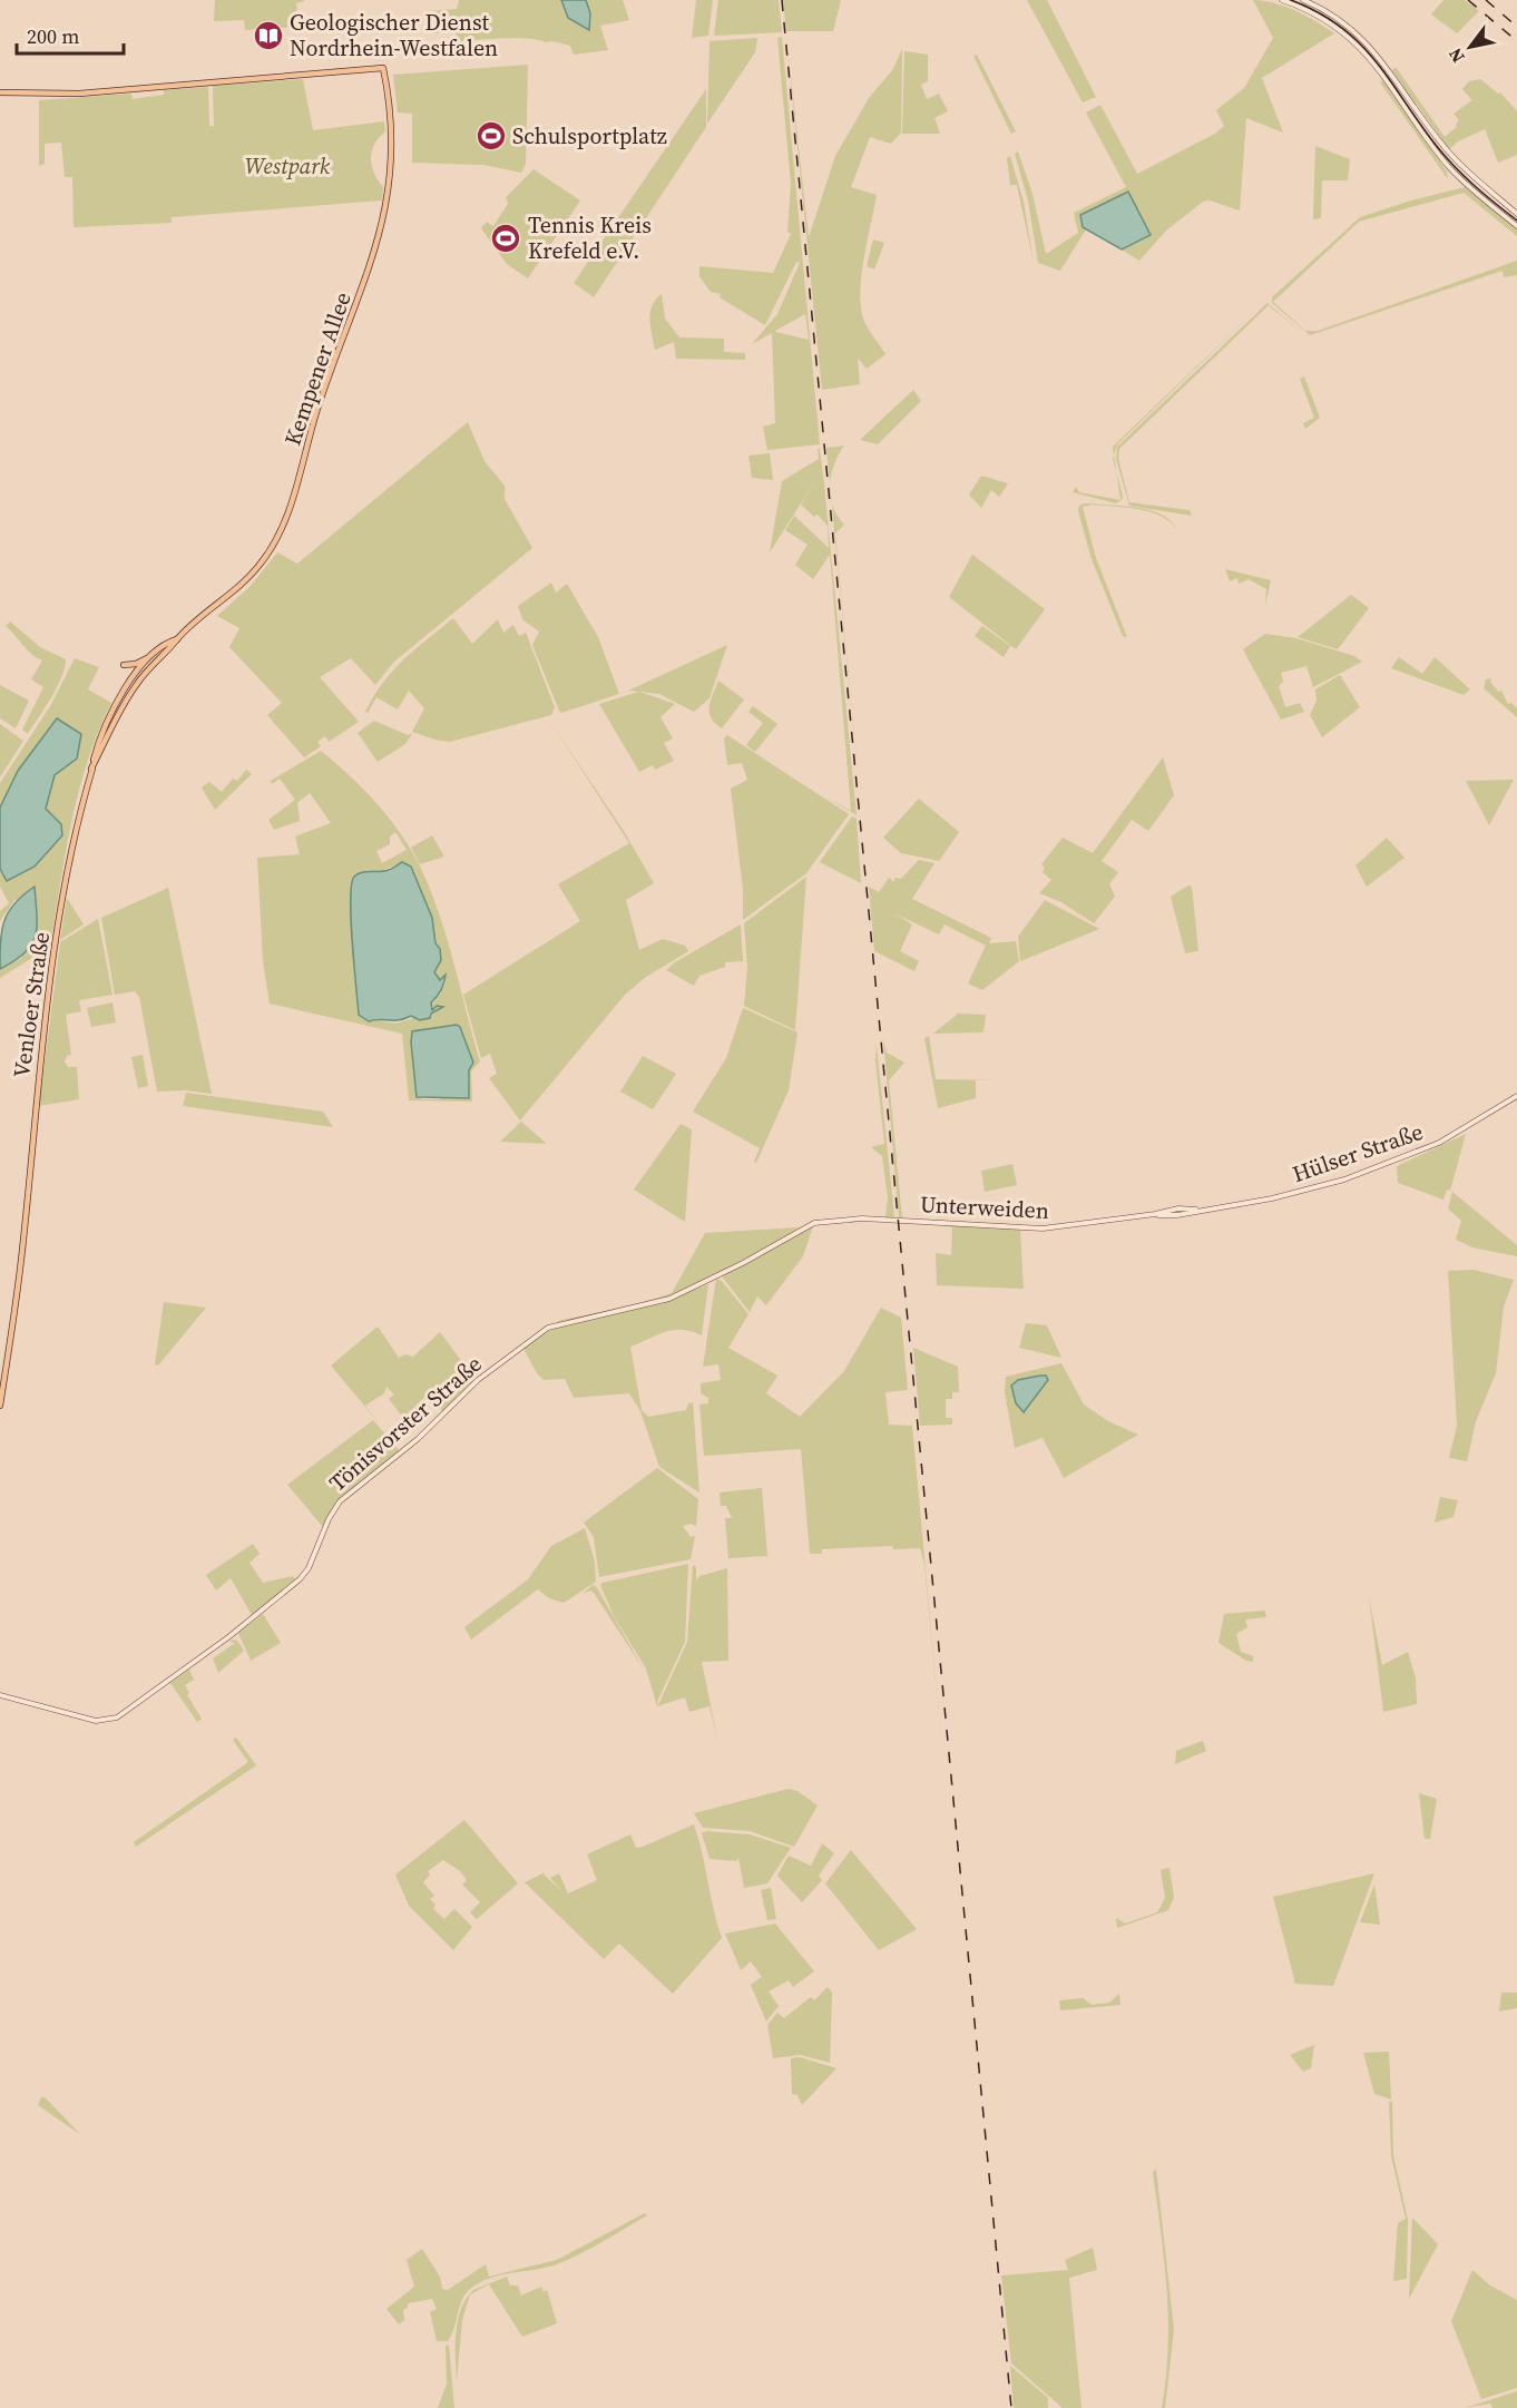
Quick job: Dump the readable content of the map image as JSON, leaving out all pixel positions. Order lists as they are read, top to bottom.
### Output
{
  "streets": {
    "main road": [
      "Kempener Allee",
      "Venloer Straße",
      "Hülser Straße",
      "Unterweiden",
      "Tönisvorster Straße"
    ]
  },
  "crossings": [
    ["Kempener Allee", "Venloer Straße"],
    ["Hülser Straße", "Unterweiden"],
    ["Unterweiden", "Tönisvorster Straße"]
  ],
  "parks": ["Westpark"],
  "places": {
    "library": ["Geologischer Dienst Nordrhein-Westfalen"],
    "sports": ["Schulsportplatz", "Tennis Kreis Krefeld e.V."]
  },
  "scale_bar": "200 m",
  "north": "bottom left"
}
